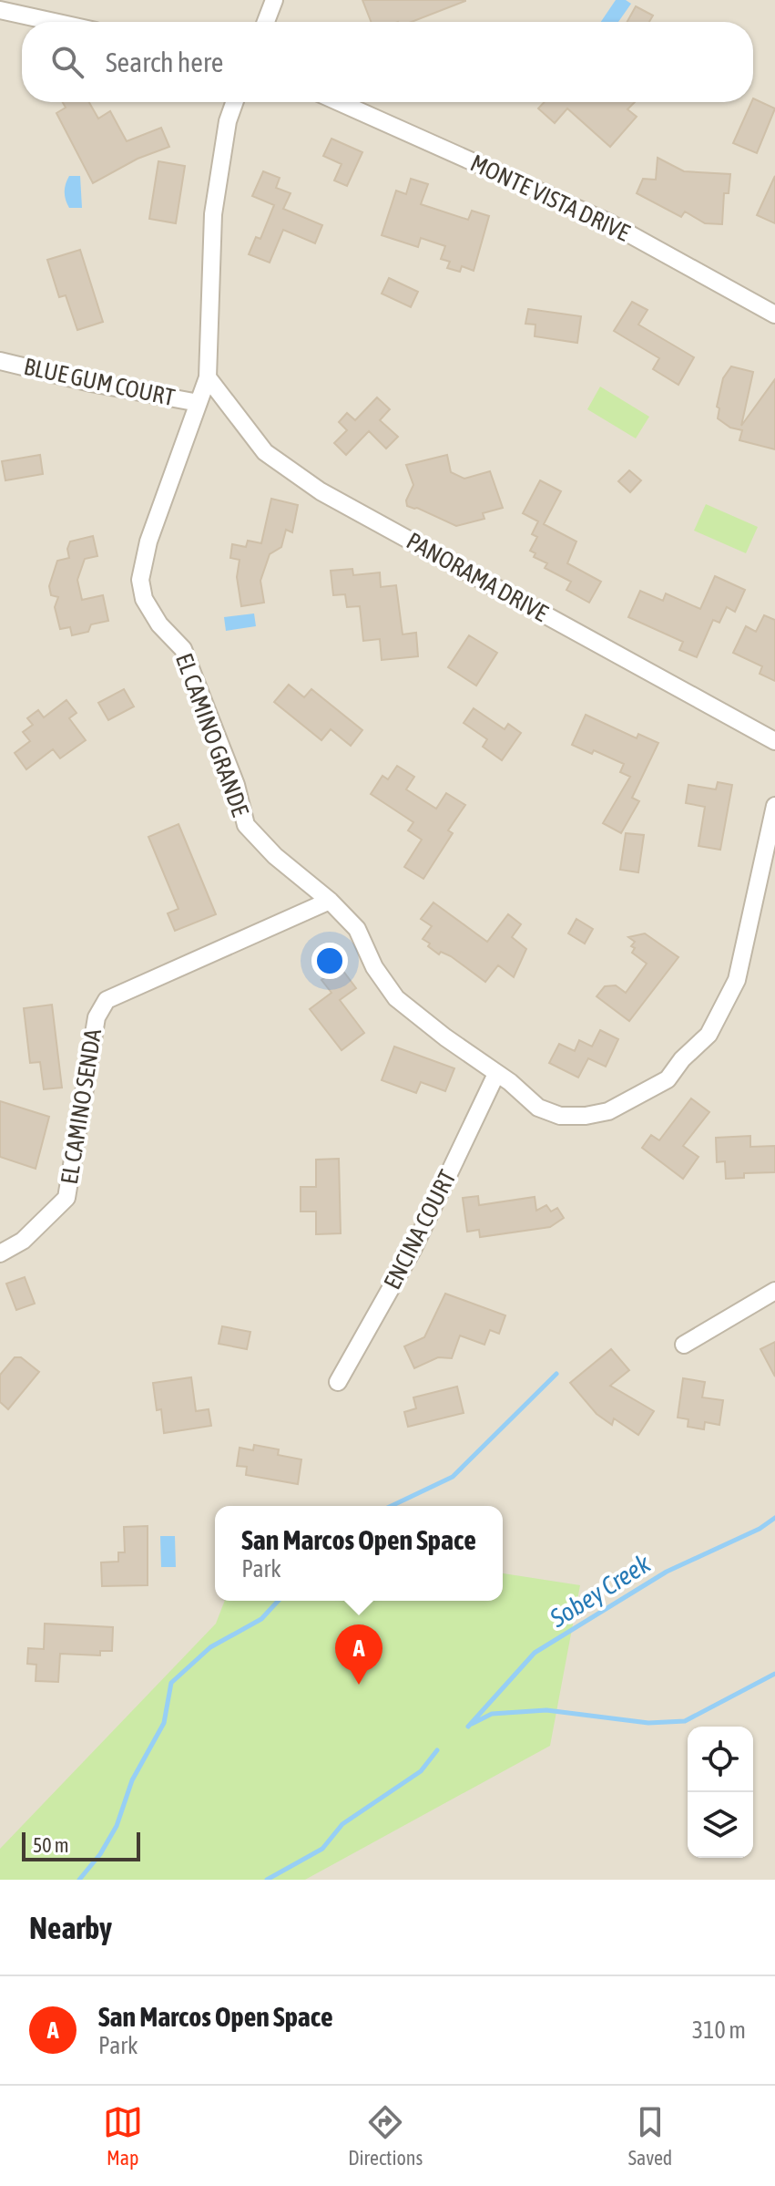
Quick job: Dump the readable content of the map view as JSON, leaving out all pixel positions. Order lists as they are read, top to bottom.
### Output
{
  "streets": {
    "street": [
      "MONTE VISTA DRIVE",
      "BLUE GUM COURT",
      "PANORAMA DRIVE",
      "EL CAMINO GRANDE",
      "EL CAMINO SENDA",
      "ENCINA COURT"
    ]
  },
  "crossings": [
    ["BLUE GUM COURT", "EL CAMINO GRANDE"],
    ["PANORAMA DRIVE", "EL CAMINO GRANDE"],
    ["EL CAMINO GRANDE", "EL CAMINO SENDA"],
    ["EL CAMINO GRANDE", "ENCINA COURT"]
  ],
  "water": ["Sobey Creek"],
  "scale_bar": "50 m",
  "page": {
    "search": "Search here",
    "popup": ["San Marcos Open Space", "Park"],
    "pins": "A",
    "scale": "50 m",
    "heading": "Nearby",
    "list": [
      {
        "mark": "A",
        "name": "San Marcos Open Space",
        "note": "Park",
        "value": "310 m"
      }
    ],
    "nav": ["Map", "Directions", "Saved"]
  }
}
